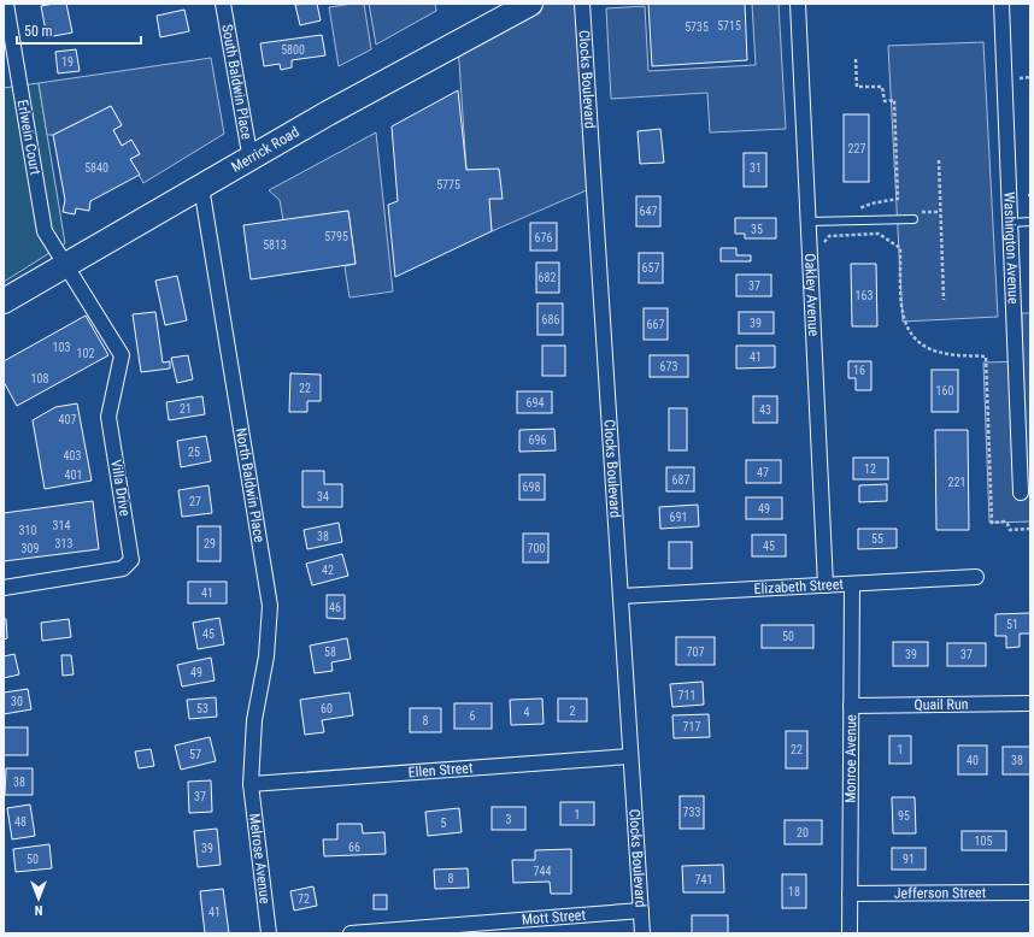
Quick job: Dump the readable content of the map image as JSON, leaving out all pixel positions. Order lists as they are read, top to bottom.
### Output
{
  "streets": {
    "main road": ["Merrick Road"],
    "street": [
      "Clocks Boulevard",
      "South Baldwin Place",
      "Erlwein Court",
      "Washington Avenue",
      "Oakley Avenue",
      "North Baldwin Place",
      "Villa Drive",
      "Elizabeth Street",
      "Quail Run",
      "Monroe Avenue",
      "Ellen Street",
      "Melrose Avenue",
      "Jefferson Street",
      "Mott Street"
    ]
  },
  "crossings": [
    ["Clocks Boulevard", "Elizabeth Street"],
    ["Clocks Boulevard", "Ellen Street"],
    ["Clocks Boulevard", "Mott Street"],
    ["South Baldwin Place", "Merrick Road"],
    ["Erlwein Court", "Merrick Road"],
    ["Erlwein Court", "Villa Drive"],
    ["Merrick Road", "North Baldwin Place"],
    ["Merrick Road", "Villa Drive"],
    ["Oakley Avenue", "Elizabeth Street"],
    ["North Baldwin Place", "Ellen Street"],
    ["North Baldwin Place", "Melrose Avenue"],
    ["Elizabeth Street", "Monroe Avenue"],
    ["Quail Run", "Monroe Avenue"],
    ["Monroe Avenue", "Jefferson Street"],
    ["Ellen Street", "Melrose Avenue"]
  ],
  "house_numbers": [
    "5715",
    "5735",
    "5800",
    "19",
    "227",
    "5840",
    "31",
    "5775",
    "647",
    "35",
    "5795",
    "676",
    "5813",
    "657",
    "682",
    "37",
    "163",
    "686",
    "39",
    "667",
    "103",
    "102",
    "41",
    "673",
    "16",
    "108",
    "22",
    "160",
    "694",
    "21",
    "43",
    "407",
    "696",
    "25",
    "403",
    "12",
    "47",
    "401",
    "687",
    "221",
    "698",
    "34",
    "27",
    "49",
    "691",
    "314",
    "310",
    "38",
    "55",
    "313",
    "29",
    "45",
    "309",
    "700",
    "42",
    "41",
    "46",
    "51",
    "45",
    "50",
    "58",
    "707",
    "39",
    "37",
    "49",
    "711",
    "30",
    "53",
    "60",
    "2",
    "4",
    "6",
    "8",
    "717",
    "22",
    "1",
    "57",
    "40",
    "38",
    "38",
    "37",
    "733",
    "1",
    "95",
    "3",
    "48",
    "5",
    "20",
    "105",
    "66",
    "39",
    "50",
    "91",
    "744",
    "8",
    "741",
    "18",
    "72",
    "41"
  ],
  "scale_bar": "50 m",
  "north": "bottom"
}
